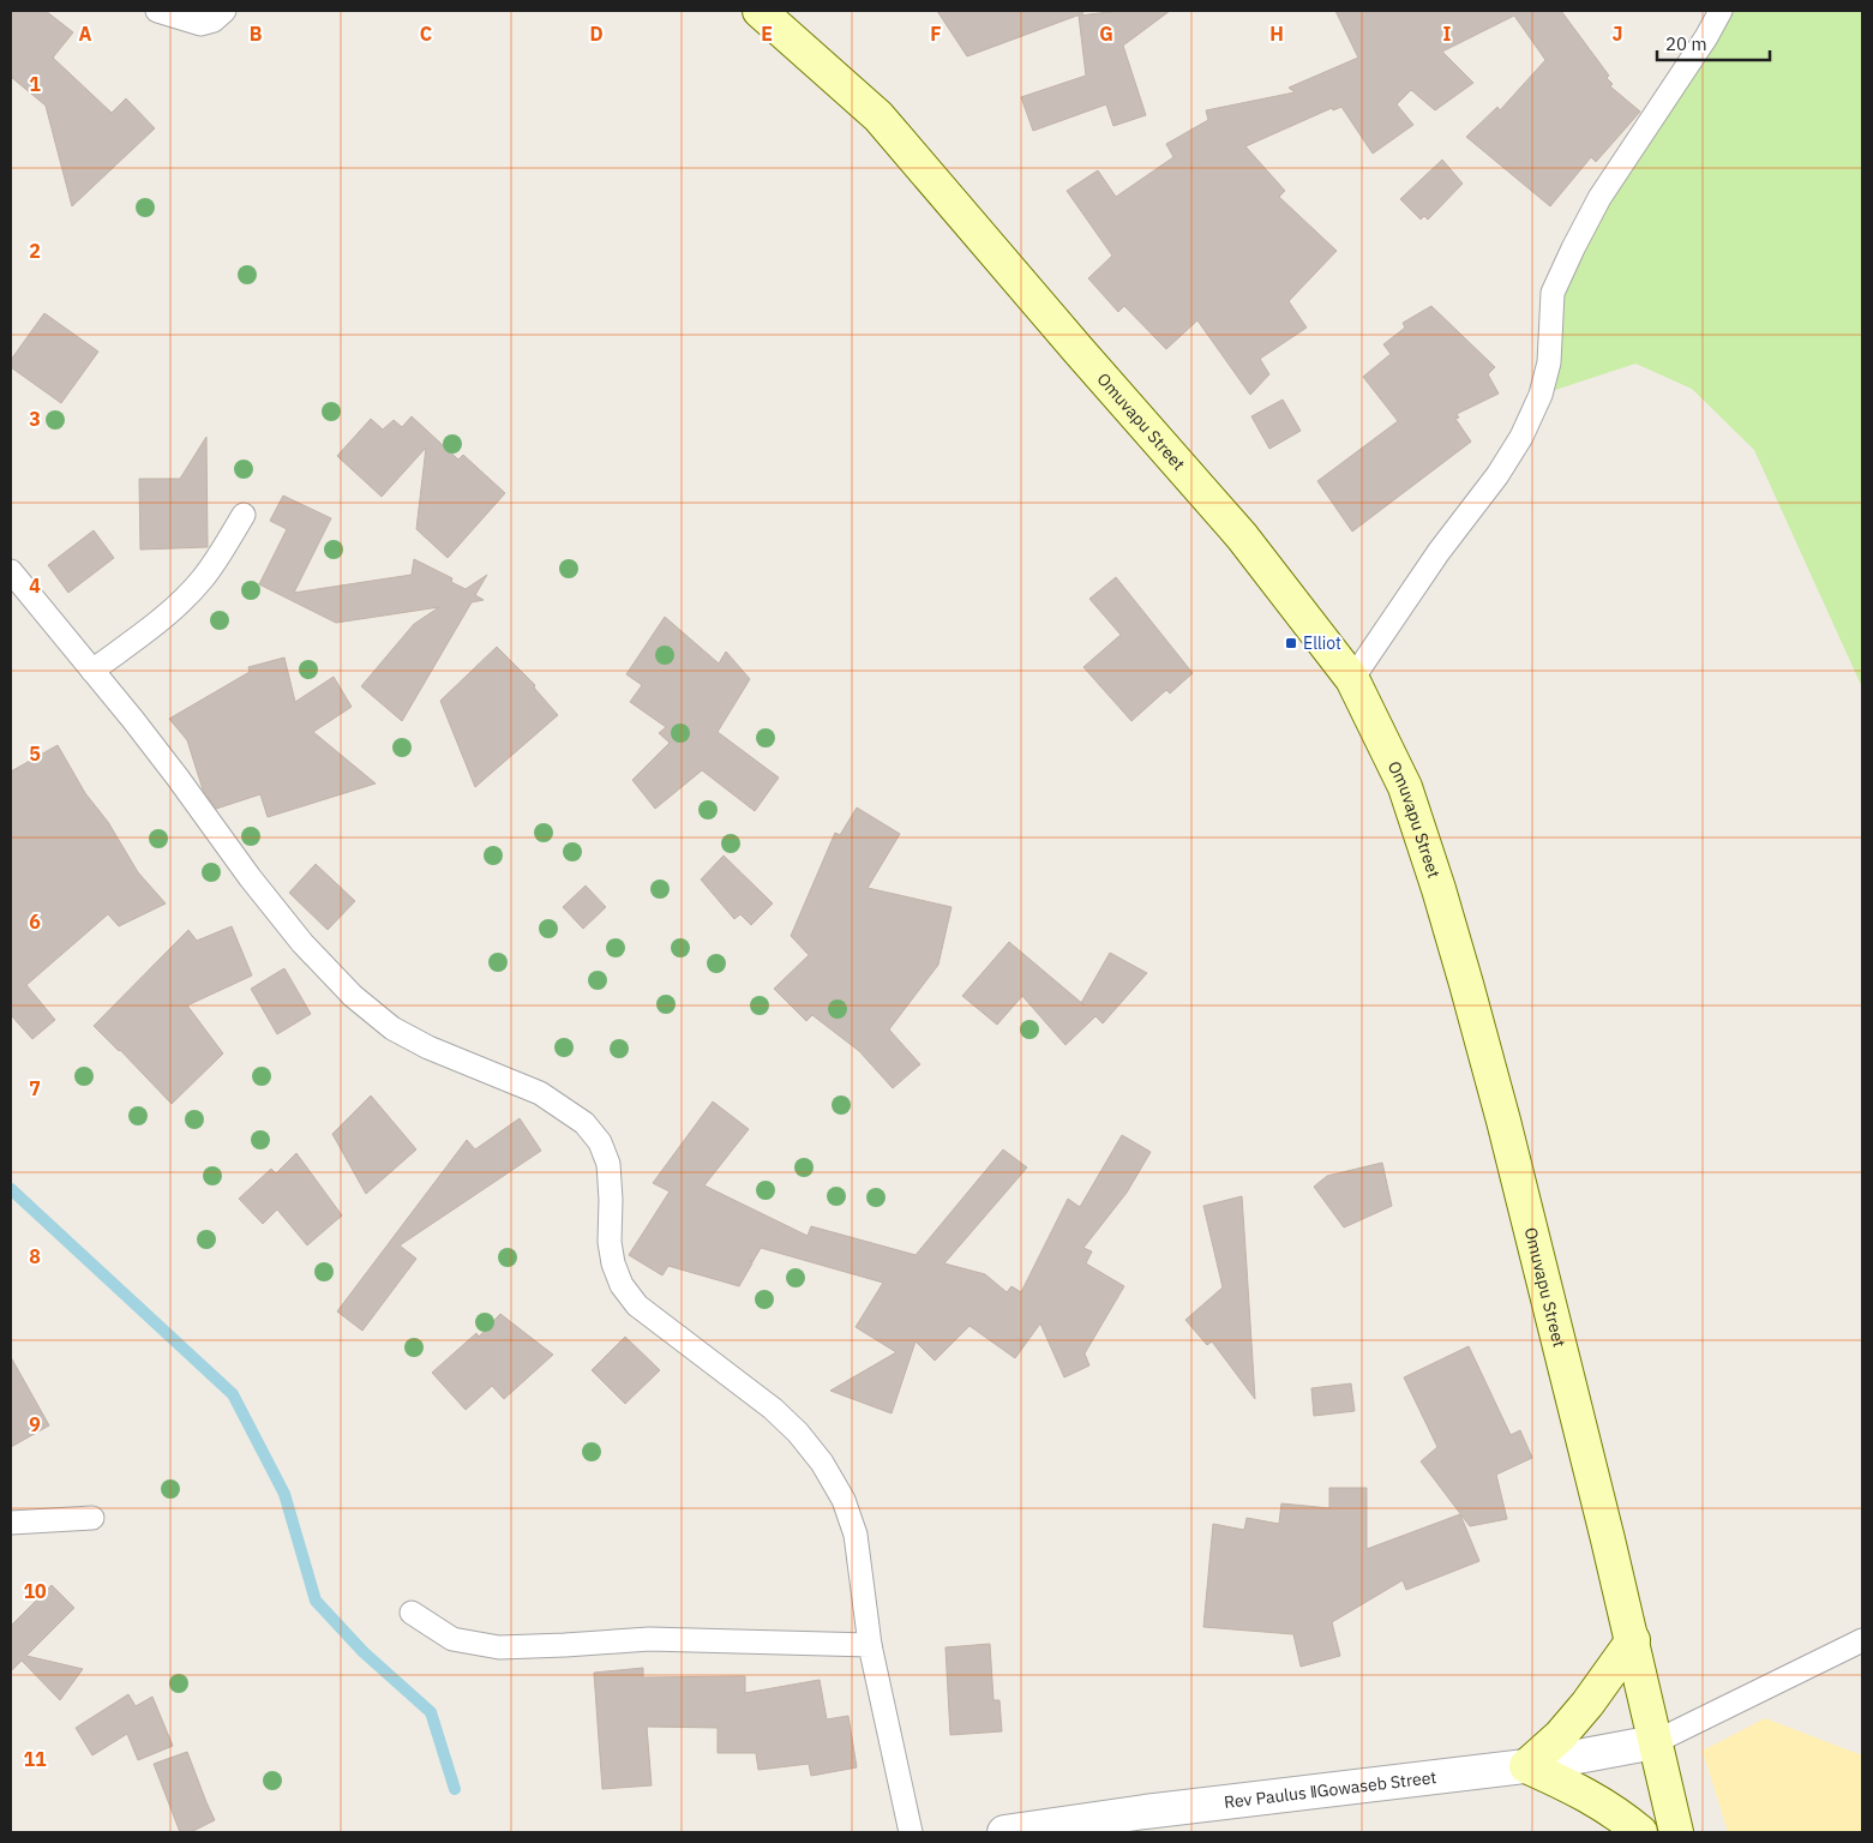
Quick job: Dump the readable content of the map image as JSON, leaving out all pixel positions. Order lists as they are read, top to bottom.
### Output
{
  "streets": {
    "street": ["Omuvapu Street", "Rev Paulus ǁGowaseb Street"]
  },
  "crossings": [
    ["Omuvapu Street", "Rev Paulus ǁGowaseb Street"]
  ],
  "places": {
    "transit": ["Elliot"]
  },
  "scale_bar": "20 m",
  "grid": {
    "columns": [
      "A",
      "B",
      "C",
      "D",
      "E",
      "F",
      "G",
      "H",
      "I",
      "J"
    ],
    "rows": [
      "1",
      "2",
      "3",
      "4",
      "5",
      "6",
      "7",
      "8",
      "9",
      "10",
      "11"
    ]
  }
}
